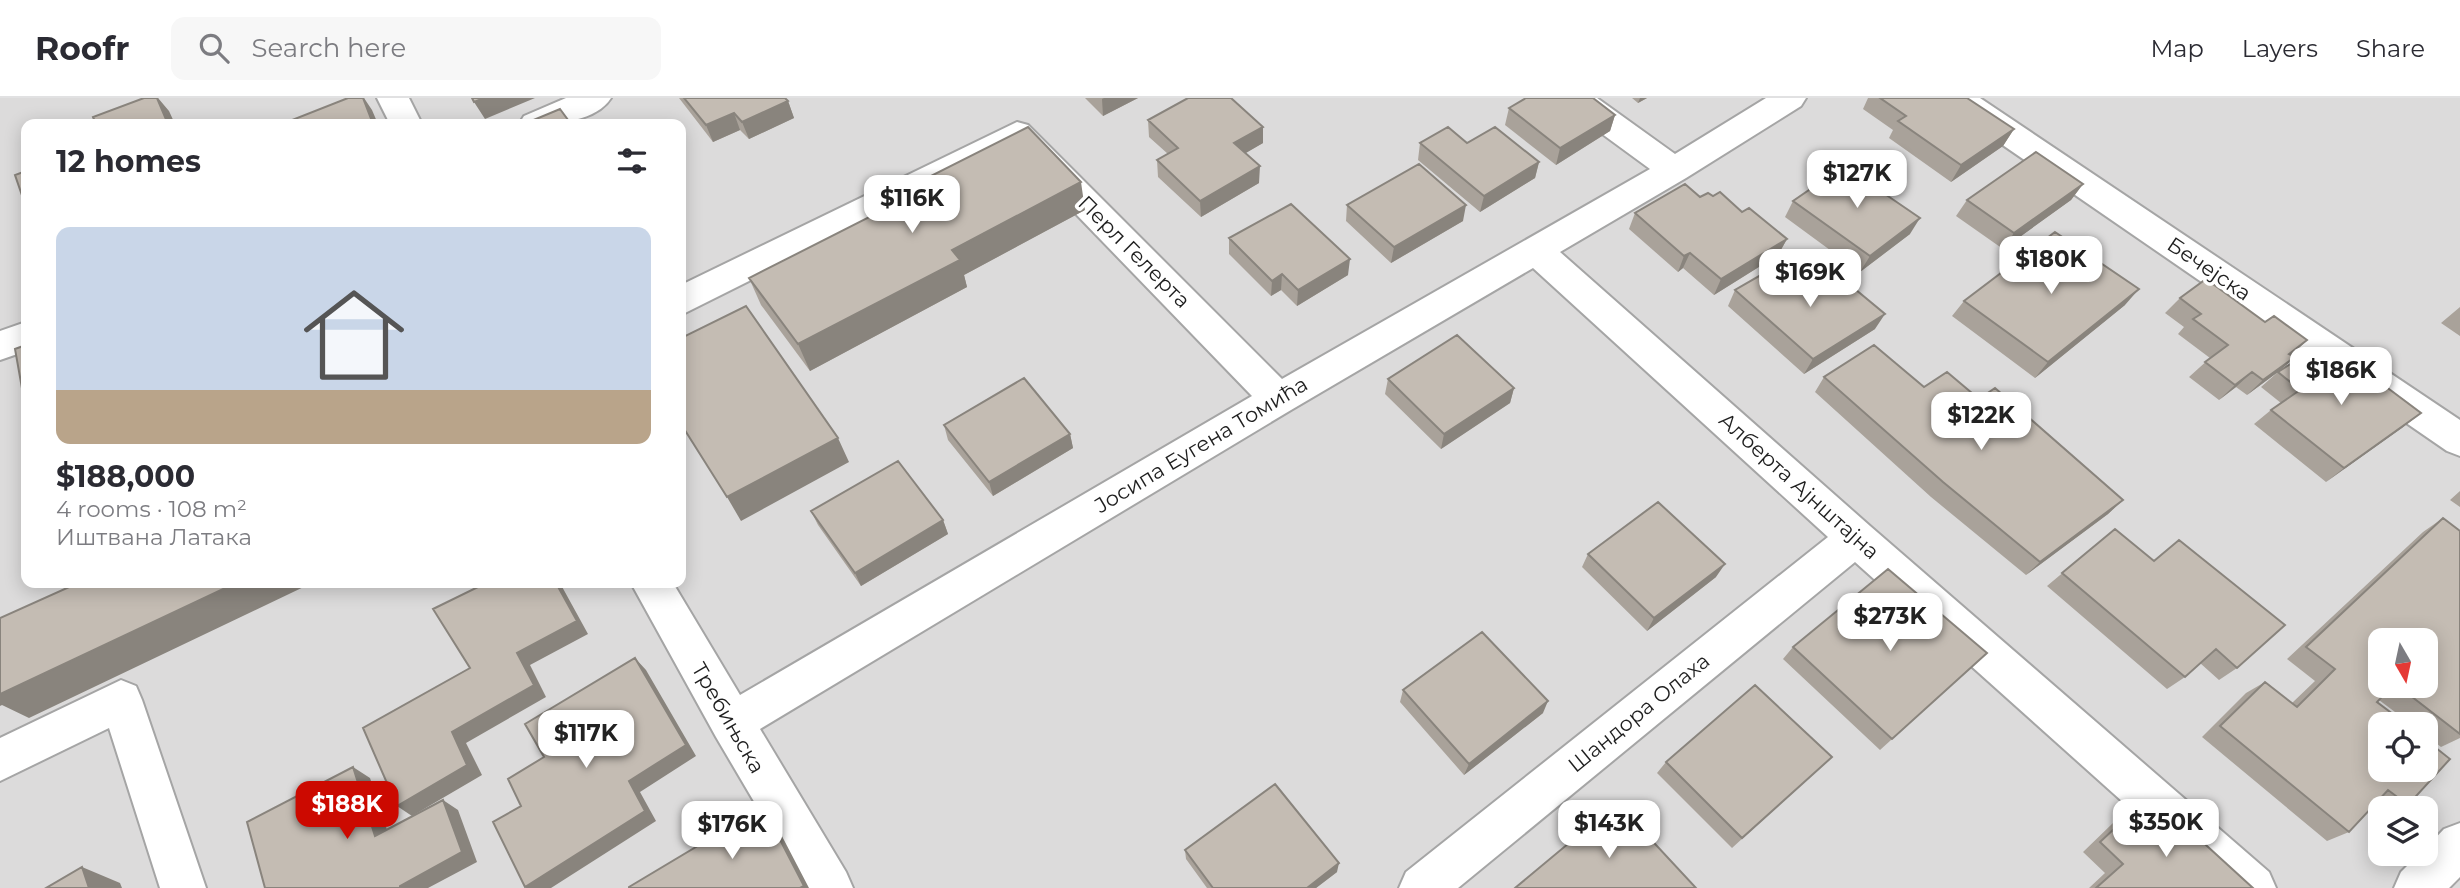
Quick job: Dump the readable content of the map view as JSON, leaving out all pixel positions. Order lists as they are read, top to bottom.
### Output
{
  "streets": {
    "street": [
      "Перл Гелерта",
      "Бечејска",
      "Јосипа Еугена Томића",
      "Алберта Ајнштајна",
      "Шандора Олаха",
      "Требињска"
    ]
  },
  "crossings": [
    ["Перл Гелерта", "Јосипа Еугена Томића"],
    ["Јосипа Еугена Томића", "Алберта Ајнштајна"],
    ["Јосипа Еугена Томића", "Требињска"],
    ["Алберта Ајнштајна", "Шандора Олаха"]
  ],
  "north": "bottom",
  "page": {
    "header": "Roofr",
    "search": "Search here",
    "nav": ["Map", "Layers", "Share"],
    "heading": "12 homes",
    "price": [
      "$127K",
      "$116K",
      "$180K",
      "$169K",
      "$186K",
      "$122K",
      "$273K",
      "$117K",
      "$188K",
      "$350K",
      "$143K",
      "$176K"
    ],
    "list": [
      {
        "name": "$188,000",
        "note": "4 rooms · 108 m² · Иштвана Латака"
      }
    ]
  }
}
